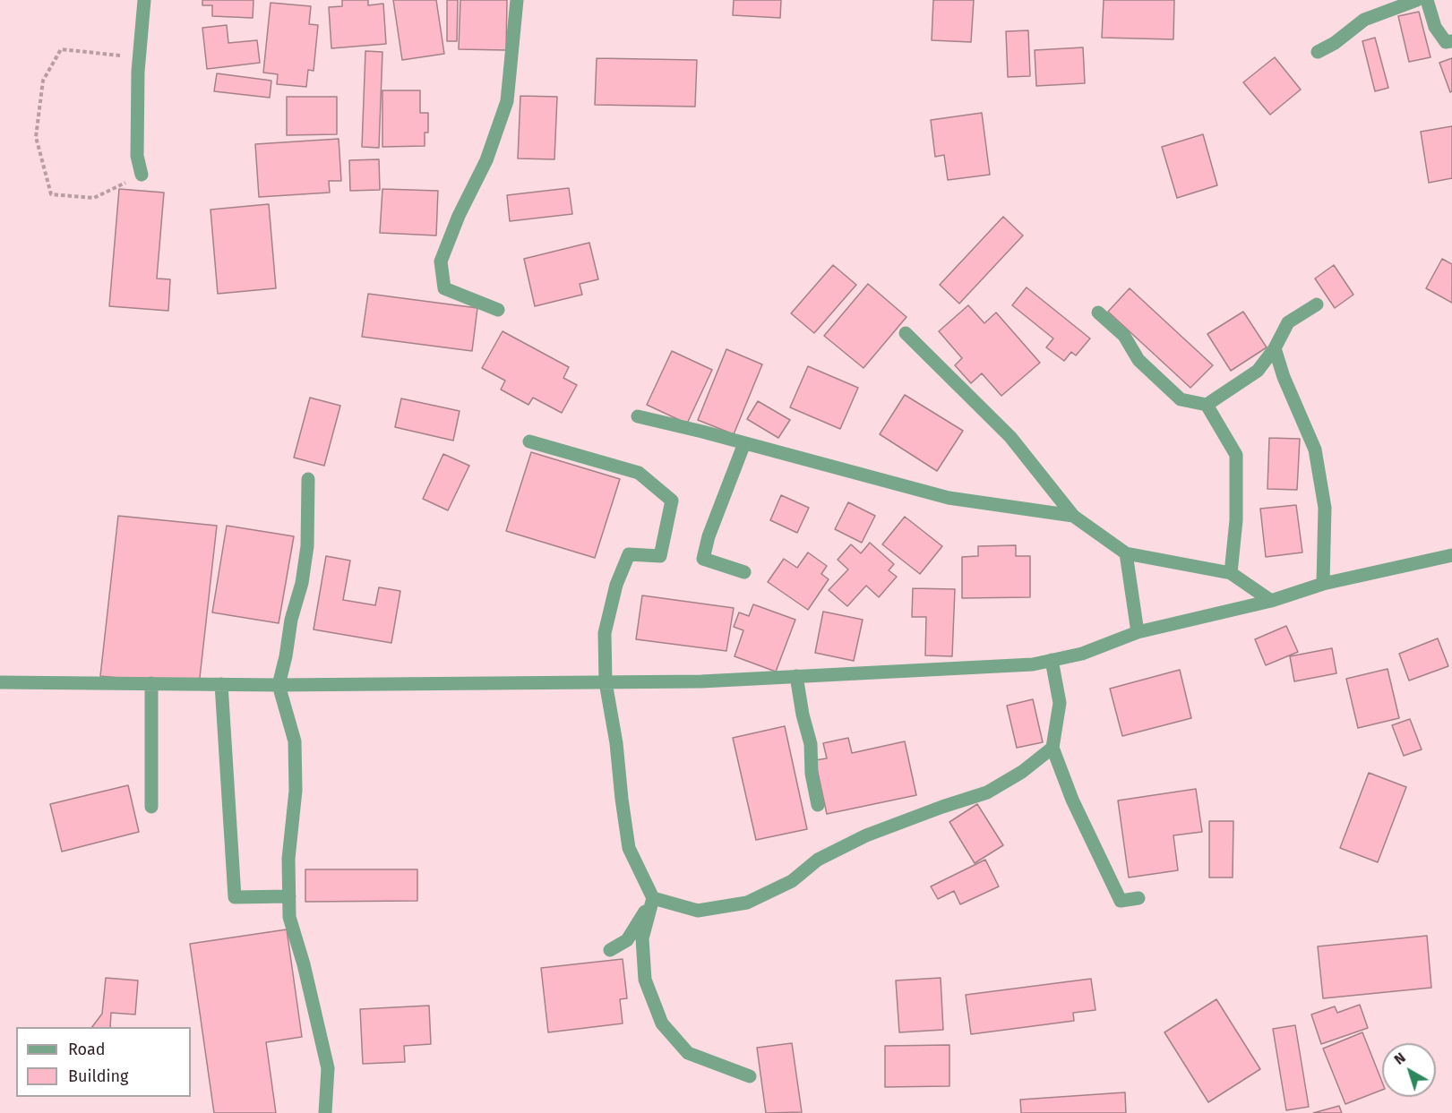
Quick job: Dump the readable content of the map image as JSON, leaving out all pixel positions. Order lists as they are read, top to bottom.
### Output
{
  "legend": ["Road", "Building"],
  "north": "top left"
}
